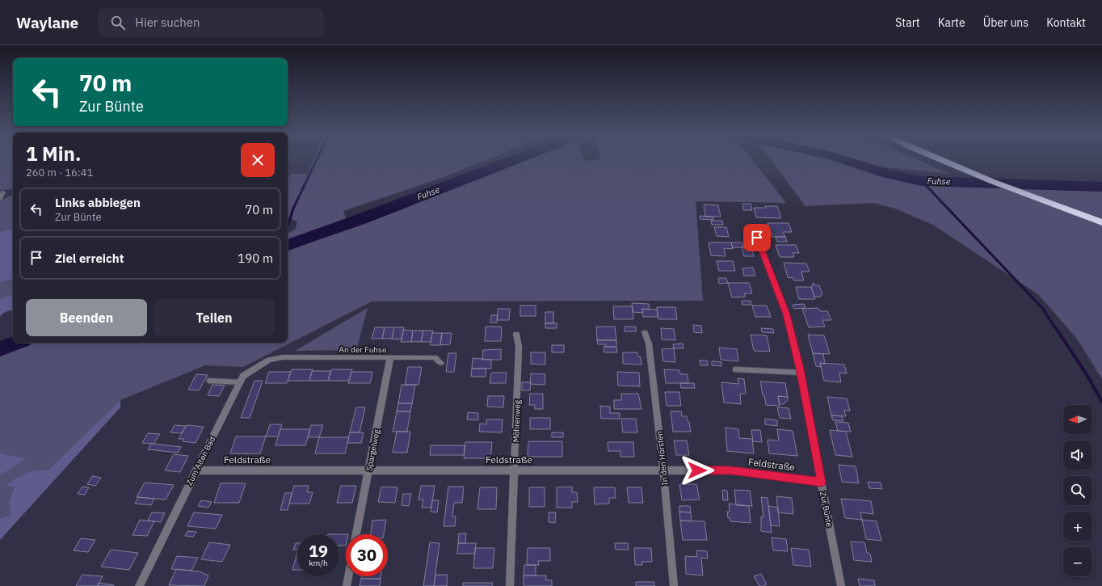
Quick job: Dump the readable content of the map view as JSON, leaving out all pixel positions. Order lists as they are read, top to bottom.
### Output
{
  "streets": {
    "street": [
      "An der Fuhse",
      "Möhrenweg",
      "Spargelweg",
      "In den Hörsten",
      "Feldstraße",
      "Zum Alten Bad",
      "Zur Bünte"
    ]
  },
  "crossings": [
    ["An der Fuhse", "Spargelweg"],
    ["An der Fuhse", "Zum Alten Bad"],
    ["Möhrenweg", "Feldstraße"],
    ["Spargelweg", "Feldstraße"],
    ["In den Hörsten", "Feldstraße"],
    ["Feldstraße", "Zum Alten Bad"],
    ["Feldstraße", "Zur Bünte"]
  ],
  "water": ["Fuhse"],
  "north": "left",
  "page": {
    "header": "Waylane",
    "search": "Hier suchen",
    "nav": [
      "Start",
      "Karte",
      "Über uns",
      "Kontakt"
    ],
    "turn": ["70 m", "Zur Bünte"],
    "heading": ["1 Min.", "260 m · 16:41"],
    "list": [
      {
        "name": "Links abbiegen",
        "note": "Zur Bünte",
        "value": "70 m"
      },
      {
        "name": "Ziel erreicht",
        "value": "190 m"
      }
    ],
    "buttons": ["Beenden", "Teilen"],
    "map_buttons": ["+", "−"],
    "speed": "19 km/h",
    "limit": "30"
  }
}
